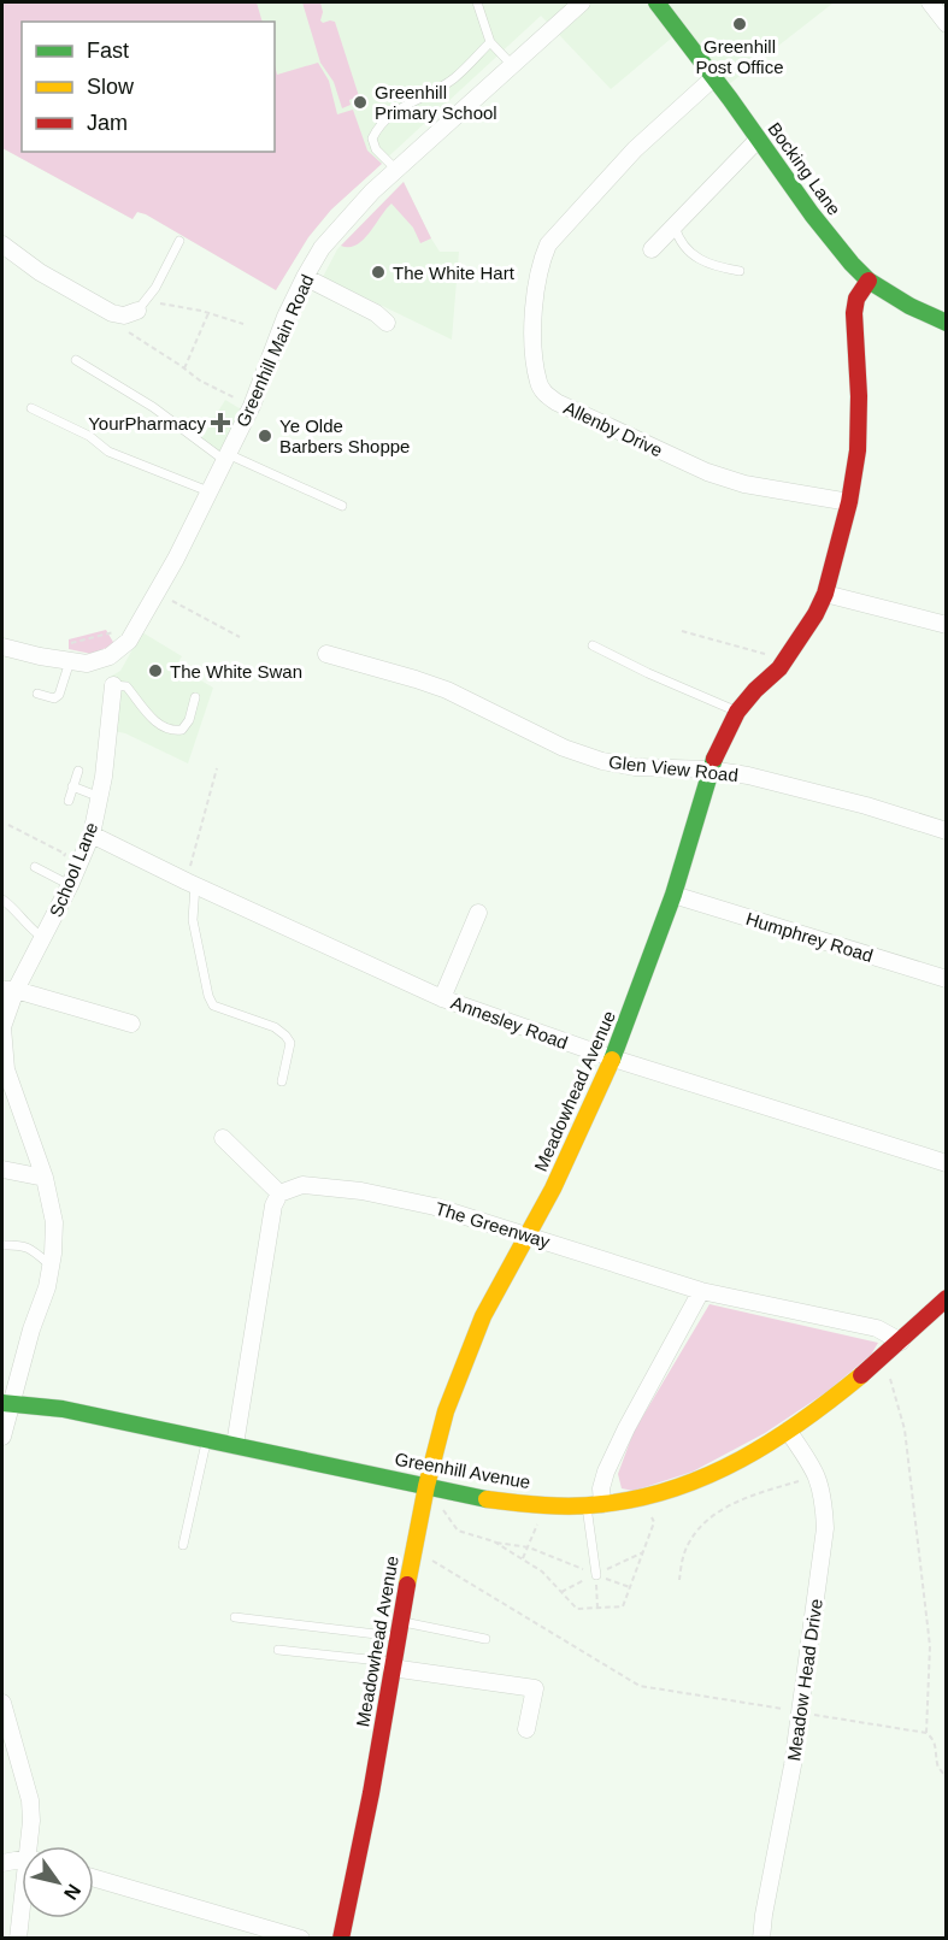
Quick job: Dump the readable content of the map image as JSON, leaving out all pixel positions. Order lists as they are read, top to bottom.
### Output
{
  "streets": {
    "street": [
      "Bocking Lane",
      "Greenhill Main Road",
      "Allenby Drive",
      "Glen View Road",
      "School Lane",
      "Humphrey Road",
      "Annesley Road",
      "Meadowhead Avenue",
      "The Greenway",
      "Greenhill Avenue",
      "Meadow Head Drive"
    ]
  },
  "crossings": [
    ["Bocking Lane", "Allenby Drive"],
    ["Bocking Lane", "Meadowhead Avenue"],
    ["Allenby Drive", "Meadowhead Avenue"],
    ["Glen View Road", "Meadowhead Avenue"],
    ["School Lane", "Annesley Road"],
    ["School Lane", "Greenhill Avenue"],
    ["Humphrey Road", "Meadowhead Avenue"],
    ["Annesley Road", "Meadowhead Avenue"],
    ["Meadowhead Avenue", "The Greenway"],
    ["Meadowhead Avenue", "Greenhill Avenue"],
    ["The Greenway", "Greenhill Avenue"],
    ["Greenhill Avenue", "Meadow Head Drive"]
  ],
  "places": {
    "other": [
      "Greenhill Post Office",
      "Greenhill Primary School",
      "The White Hart",
      "Ye Olde Barbers Shoppe",
      "The White Swan"
    ],
    "health": ["YourPharmacy"]
  },
  "legend": ["Fast", "Slow", "Jam"],
  "north": "bottom right"
}
